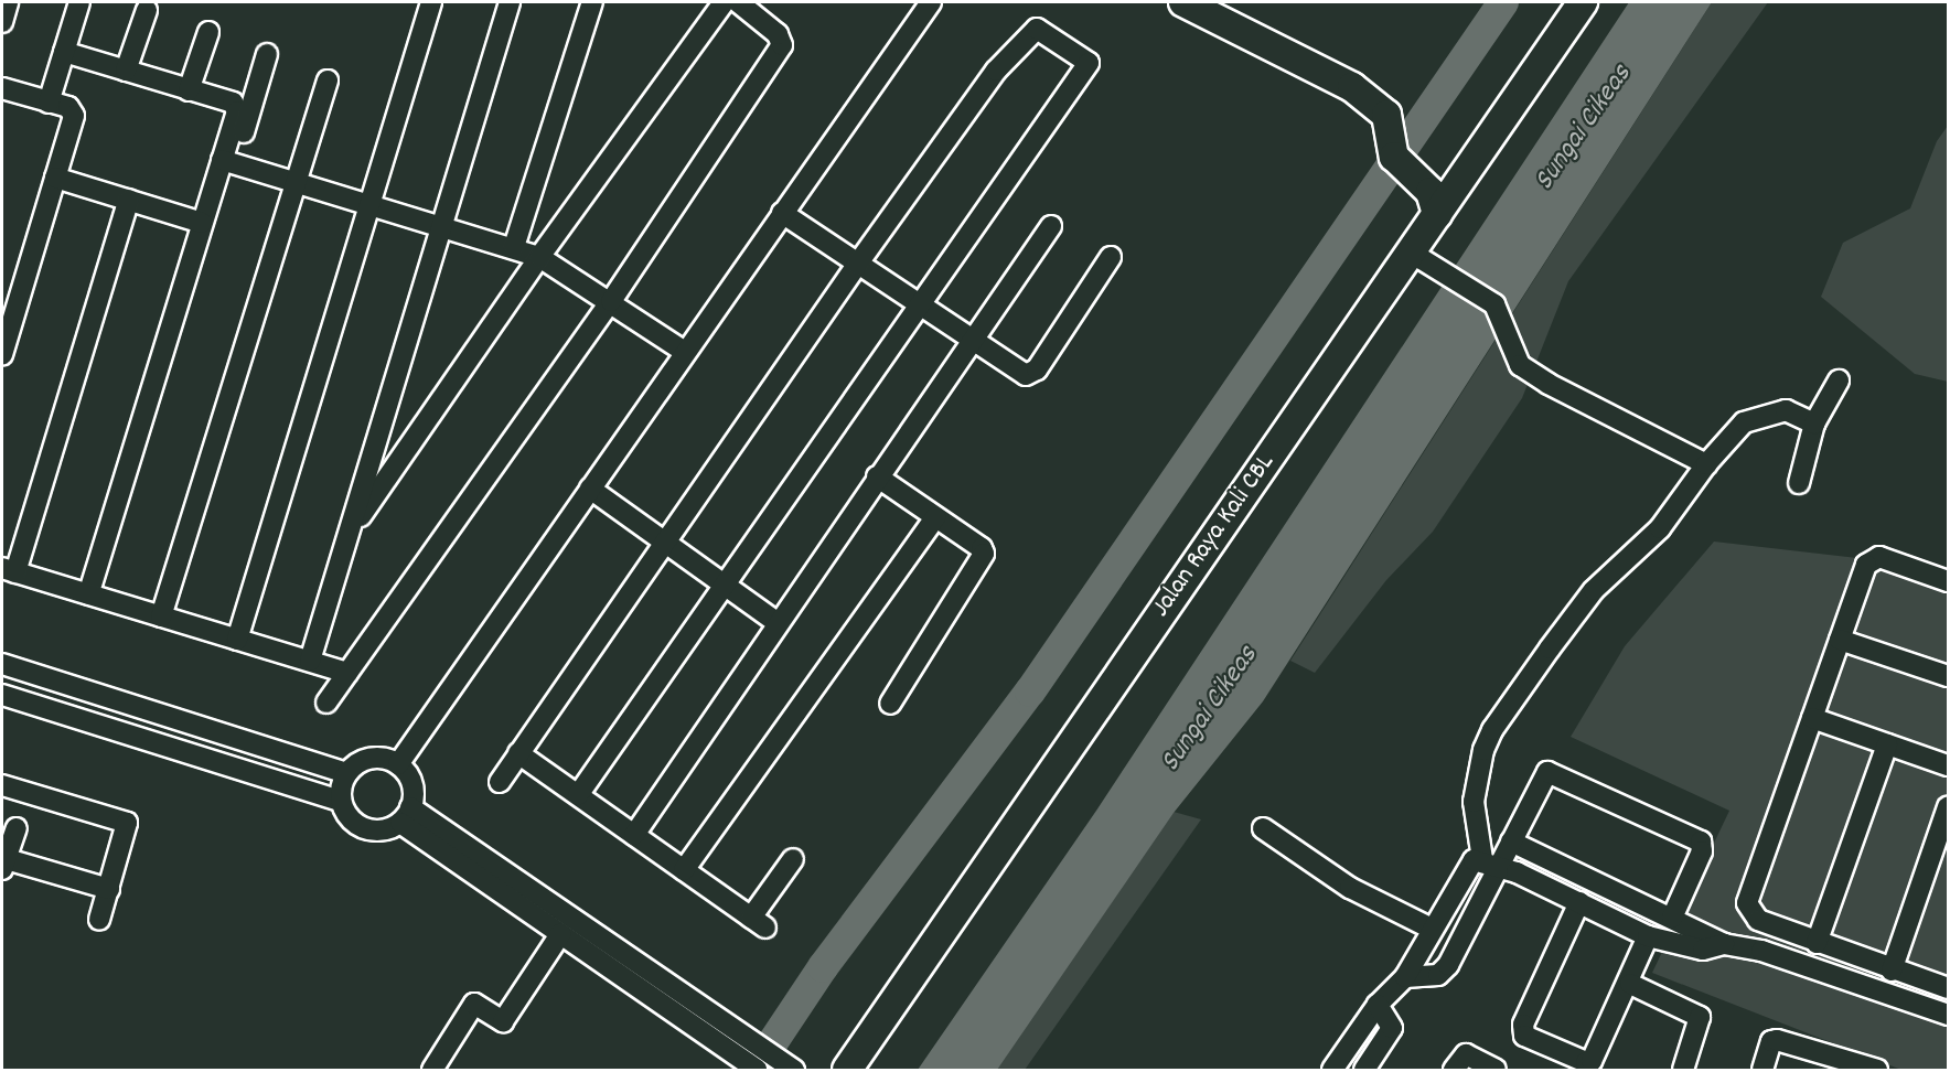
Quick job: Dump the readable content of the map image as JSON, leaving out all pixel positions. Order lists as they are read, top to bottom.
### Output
{
  "streets": {
    "main road": ["Jalan Raya Kali CBL"]
  },
  "water": ["Sungai Cikeas"]
}
